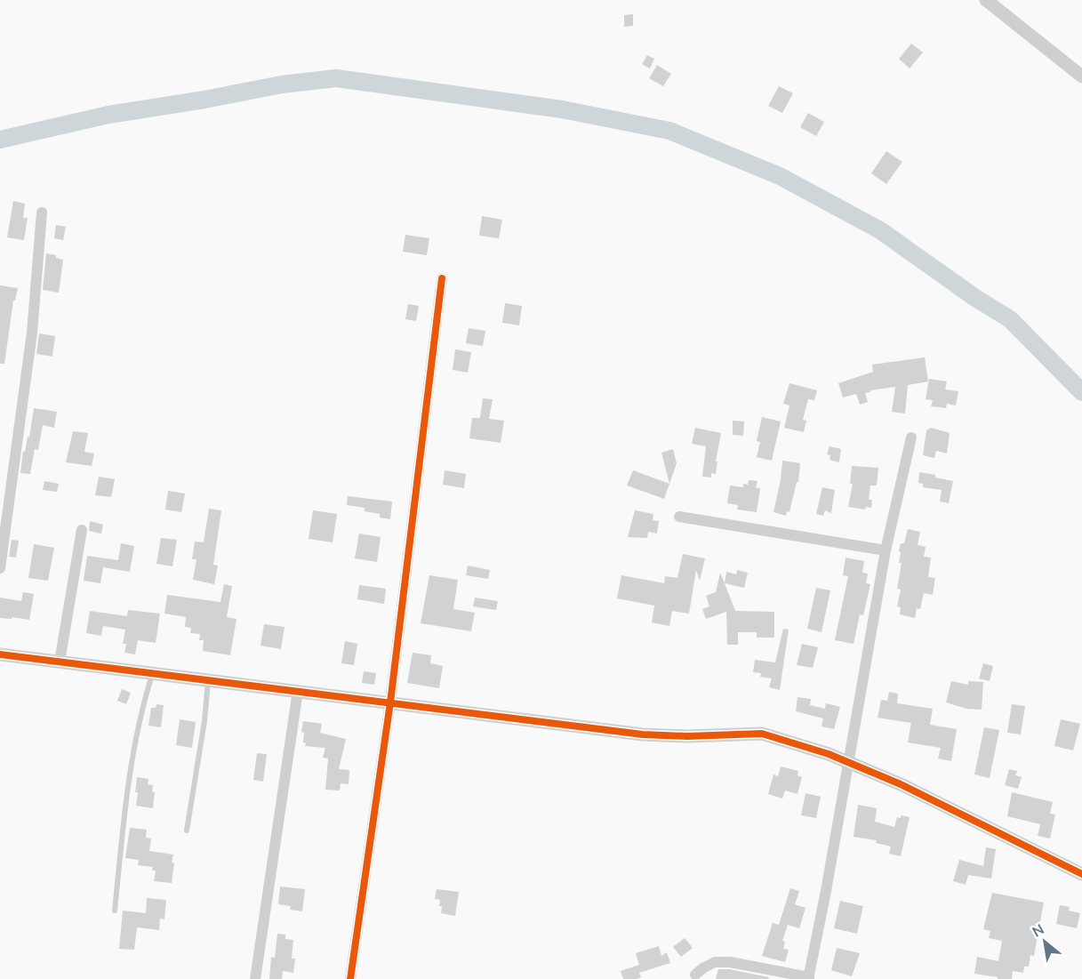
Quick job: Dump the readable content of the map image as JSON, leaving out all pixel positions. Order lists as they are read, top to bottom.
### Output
{
  "north": "top left"
}
